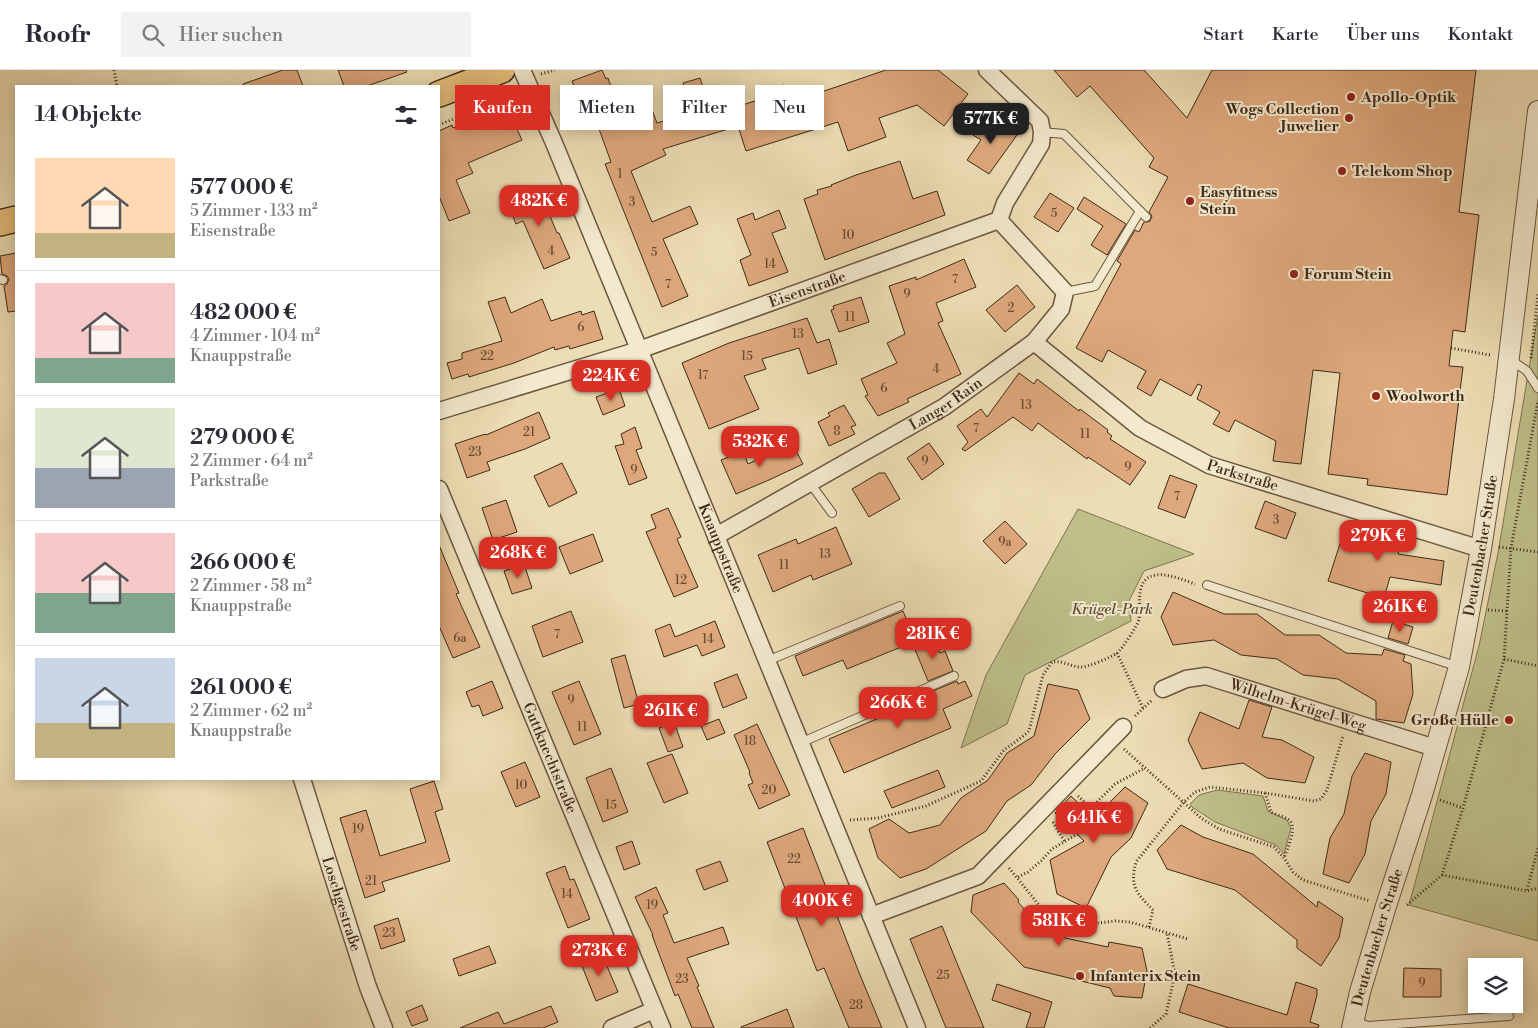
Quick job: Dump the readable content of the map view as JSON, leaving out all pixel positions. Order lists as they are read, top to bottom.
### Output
{
  "streets": {
    "street": [
      "Eisenstraße",
      "Langer Rain",
      "Parkstraße",
      "Deutenbacher Straße",
      "Knauppstraße",
      "Wilhelm-Krügel-Weg",
      "Guttknechtstraße",
      "Loschgestraße"
    ]
  },
  "crossings": [
    ["Eisenstraße", "Knauppstraße"],
    ["Langer Rain", "Parkstraße"],
    ["Langer Rain", "Knauppstraße"],
    ["Parkstraße", "Deutenbacher Straße"],
    ["Deutenbacher Straße", "Wilhelm-Krügel-Weg"]
  ],
  "parks": ["Krügel-Park"],
  "places": [
    "Apollo-Optik",
    "Wogs Collection Juwelier",
    "Telekom Shop",
    "Easyfitness Stein",
    "Forum Stein",
    "Woolworth",
    "Große Hülle",
    "Infanterix Stein"
  ],
  "house_numbers": [
    "1",
    "3",
    "5",
    "10",
    "4",
    "5",
    "14",
    "7",
    "7",
    "9",
    "2",
    "11",
    "6",
    "13",
    "22",
    "15",
    "4",
    "17",
    "6",
    "13",
    "7",
    "8",
    "21",
    "11",
    "23",
    "9",
    "9",
    "9",
    "7",
    "3",
    "9a",
    "13",
    "11",
    "12",
    "7",
    "6a",
    "14",
    "9",
    "11",
    "18",
    "10",
    "20",
    "15",
    "19",
    "22",
    "21",
    "14",
    "19",
    "23",
    "25",
    "23",
    "9",
    "28"
  ],
  "page": {
    "header": "Roofr",
    "search": "Hier suchen",
    "nav": [
      "Start",
      "Karte",
      "Über uns",
      "Kontakt"
    ],
    "chip": [
      "Kaufen",
      "Mieten",
      "Filter",
      "Neu"
    ],
    "heading": "14 Objekte",
    "price": [
      "577K €",
      "482K €",
      "224K €",
      "532K €",
      "279K €",
      "268K €",
      "261K €",
      "281K €",
      "266K €",
      "261K €",
      "641K €",
      "400K €",
      "581K €",
      "273K €"
    ],
    "list": [
      {
        "name": "577 000 €",
        "note": "5 Zimmer · 133 m² · Eisenstraße"
      },
      {
        "name": "482 000 €",
        "note": "4 Zimmer · 104 m² · Knauppstraße"
      },
      {
        "name": "279 000 €",
        "note": "2 Zimmer · 64 m² · Parkstraße"
      },
      {
        "name": "266 000 €",
        "note": "2 Zimmer · 58 m² · Knauppstraße"
      },
      {
        "name": "261 000 €",
        "note": "2 Zimmer · 62 m² · Knauppstraße"
      }
    ]
  }
}
